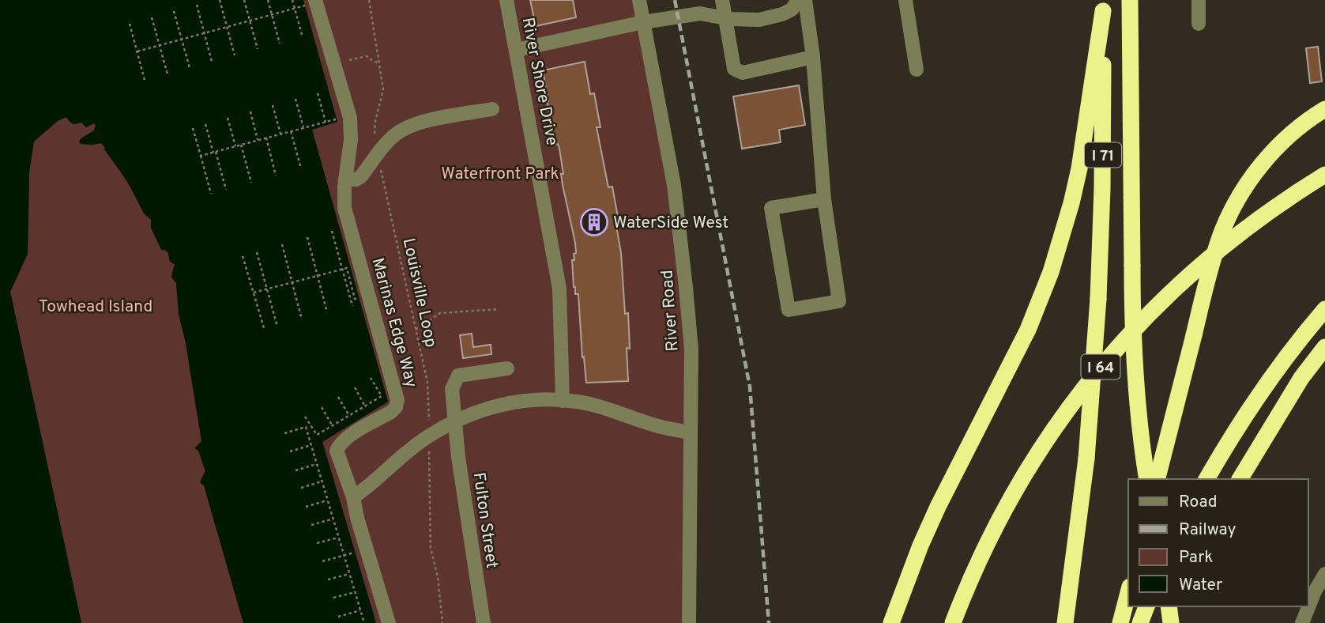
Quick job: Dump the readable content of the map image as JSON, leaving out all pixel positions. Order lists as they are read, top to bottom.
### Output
{
  "streets": {
    "highway": ["I 71", "I 64"],
    "street": [
      "River Shore Drive",
      "River Road",
      "Marinas Edge Way",
      "Fulton Street"
    ],
    "path": ["Louisville Loop"]
  },
  "parks": ["Waterfront Park", "Towhead Island"],
  "places": {
    "building": ["WaterSide West"]
  },
  "legend": [
    "Road",
    "Railway",
    "Park",
    "Water"
  ]
}
